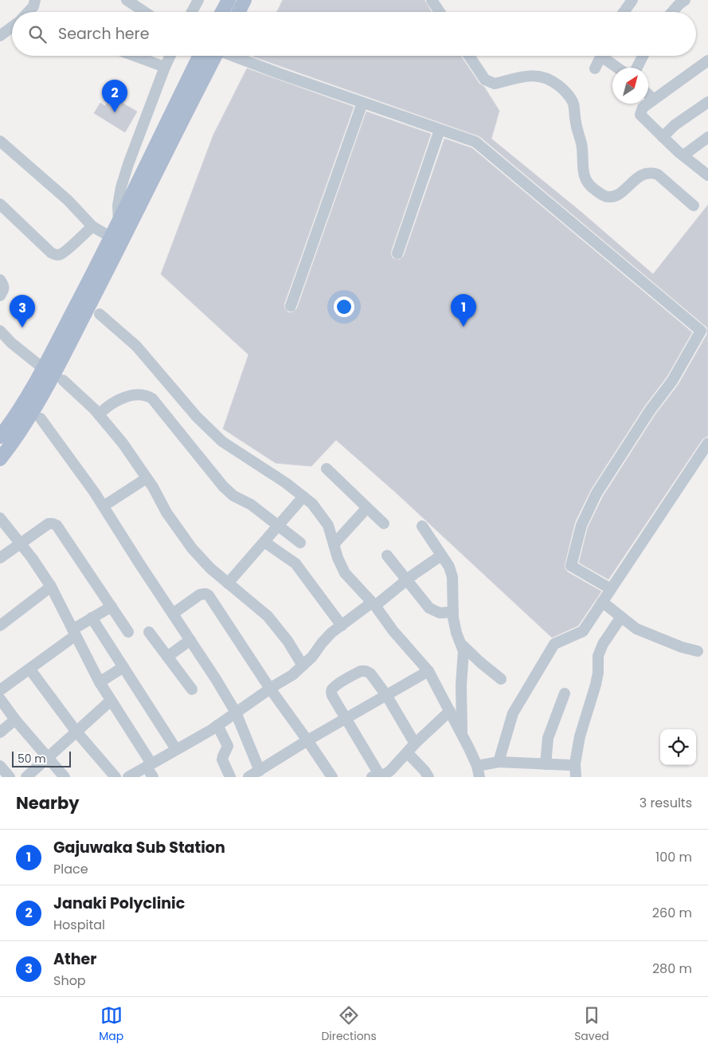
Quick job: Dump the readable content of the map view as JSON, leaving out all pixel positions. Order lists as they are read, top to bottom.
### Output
{
  "scale_bar": "50 m",
  "north": "top right",
  "page": {
    "search": "Search here",
    "pins": ["2", "1", "3"],
    "scale": "50 m",
    "heading": ["Nearby", "3 results"],
    "list": [
      {
        "mark": "1",
        "name": "Gajuwaka Sub Station",
        "note": "Place",
        "value": "100 m"
      },
      {
        "mark": "2",
        "name": "Janaki Polyclinic",
        "note": "Hospital",
        "value": "260 m"
      },
      {
        "mark": "3",
        "name": "Ather",
        "note": "Shop",
        "value": "280 m"
      }
    ],
    "nav": ["Map", "Directions", "Saved"]
  }
}
